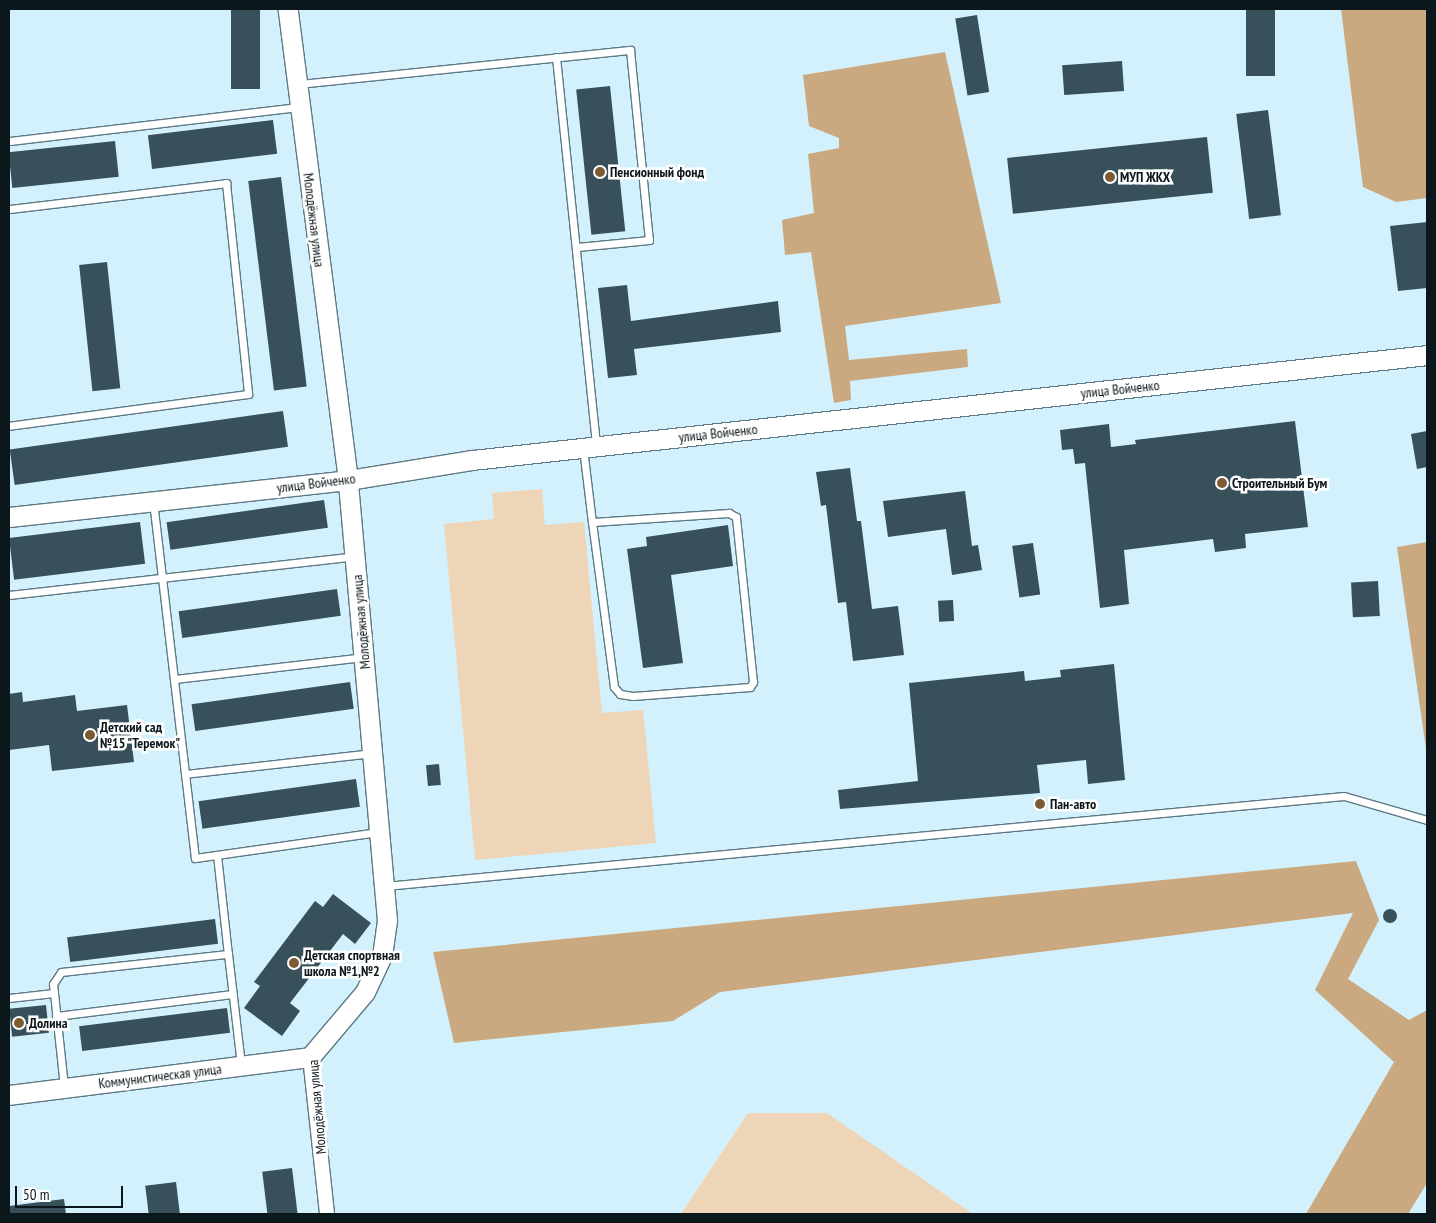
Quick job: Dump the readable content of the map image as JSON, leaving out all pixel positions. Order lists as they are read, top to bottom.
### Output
{
  "streets": {
    "main road": ["Молодёжная улица", "улица Войченко", "Коммунистическая улица"]
  },
  "crossings": [
    ["Молодёжная улица", "улица Войченко"],
    ["Молодёжная улица", "Коммунистическая улица"]
  ],
  "places": [
    "Пенсионный фонд",
    "МУП ЖКХ",
    "Строительный Бум",
    "Детский сад №15 \"Теремок\"",
    "Пан-авто",
    "Детская спортвная школа №1,№2",
    "Долина"
  ],
  "scale_bar": "50 m"
}
